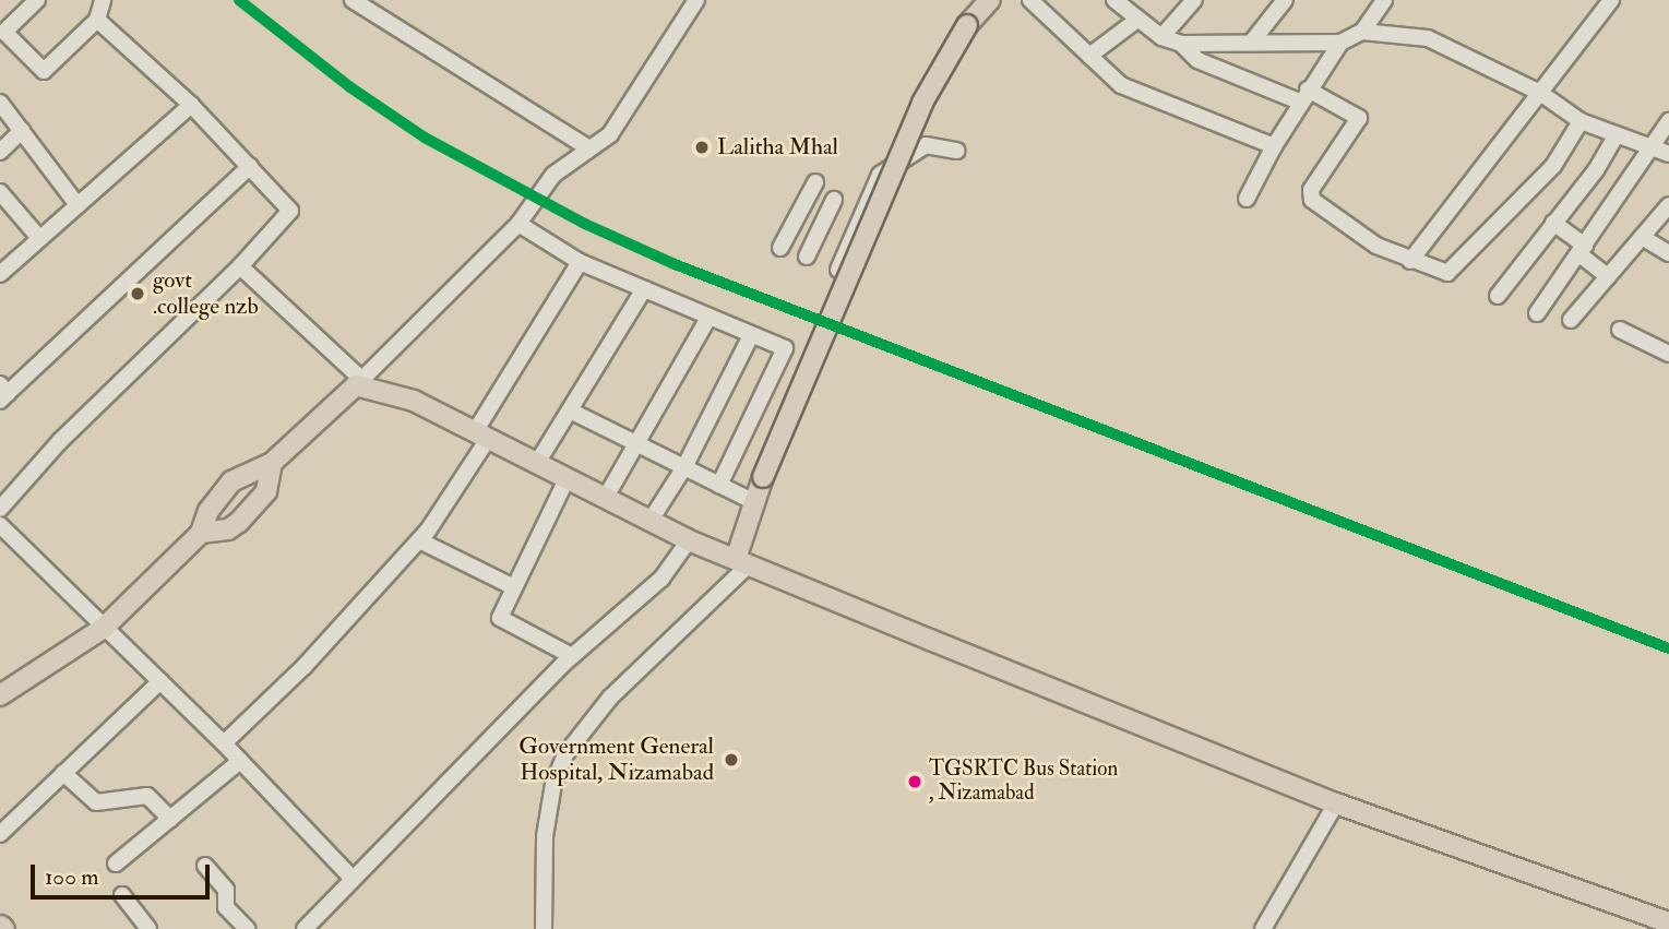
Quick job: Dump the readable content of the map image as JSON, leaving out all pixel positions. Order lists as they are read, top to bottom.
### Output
{
  "places": [
    "Lalitha Mhal",
    "govt .college nzb",
    "Government General Hospital, Nizamabad",
    "TGSRTC Bus Station , Nizamabad"
  ],
  "scale_bar": "100 m"
}
